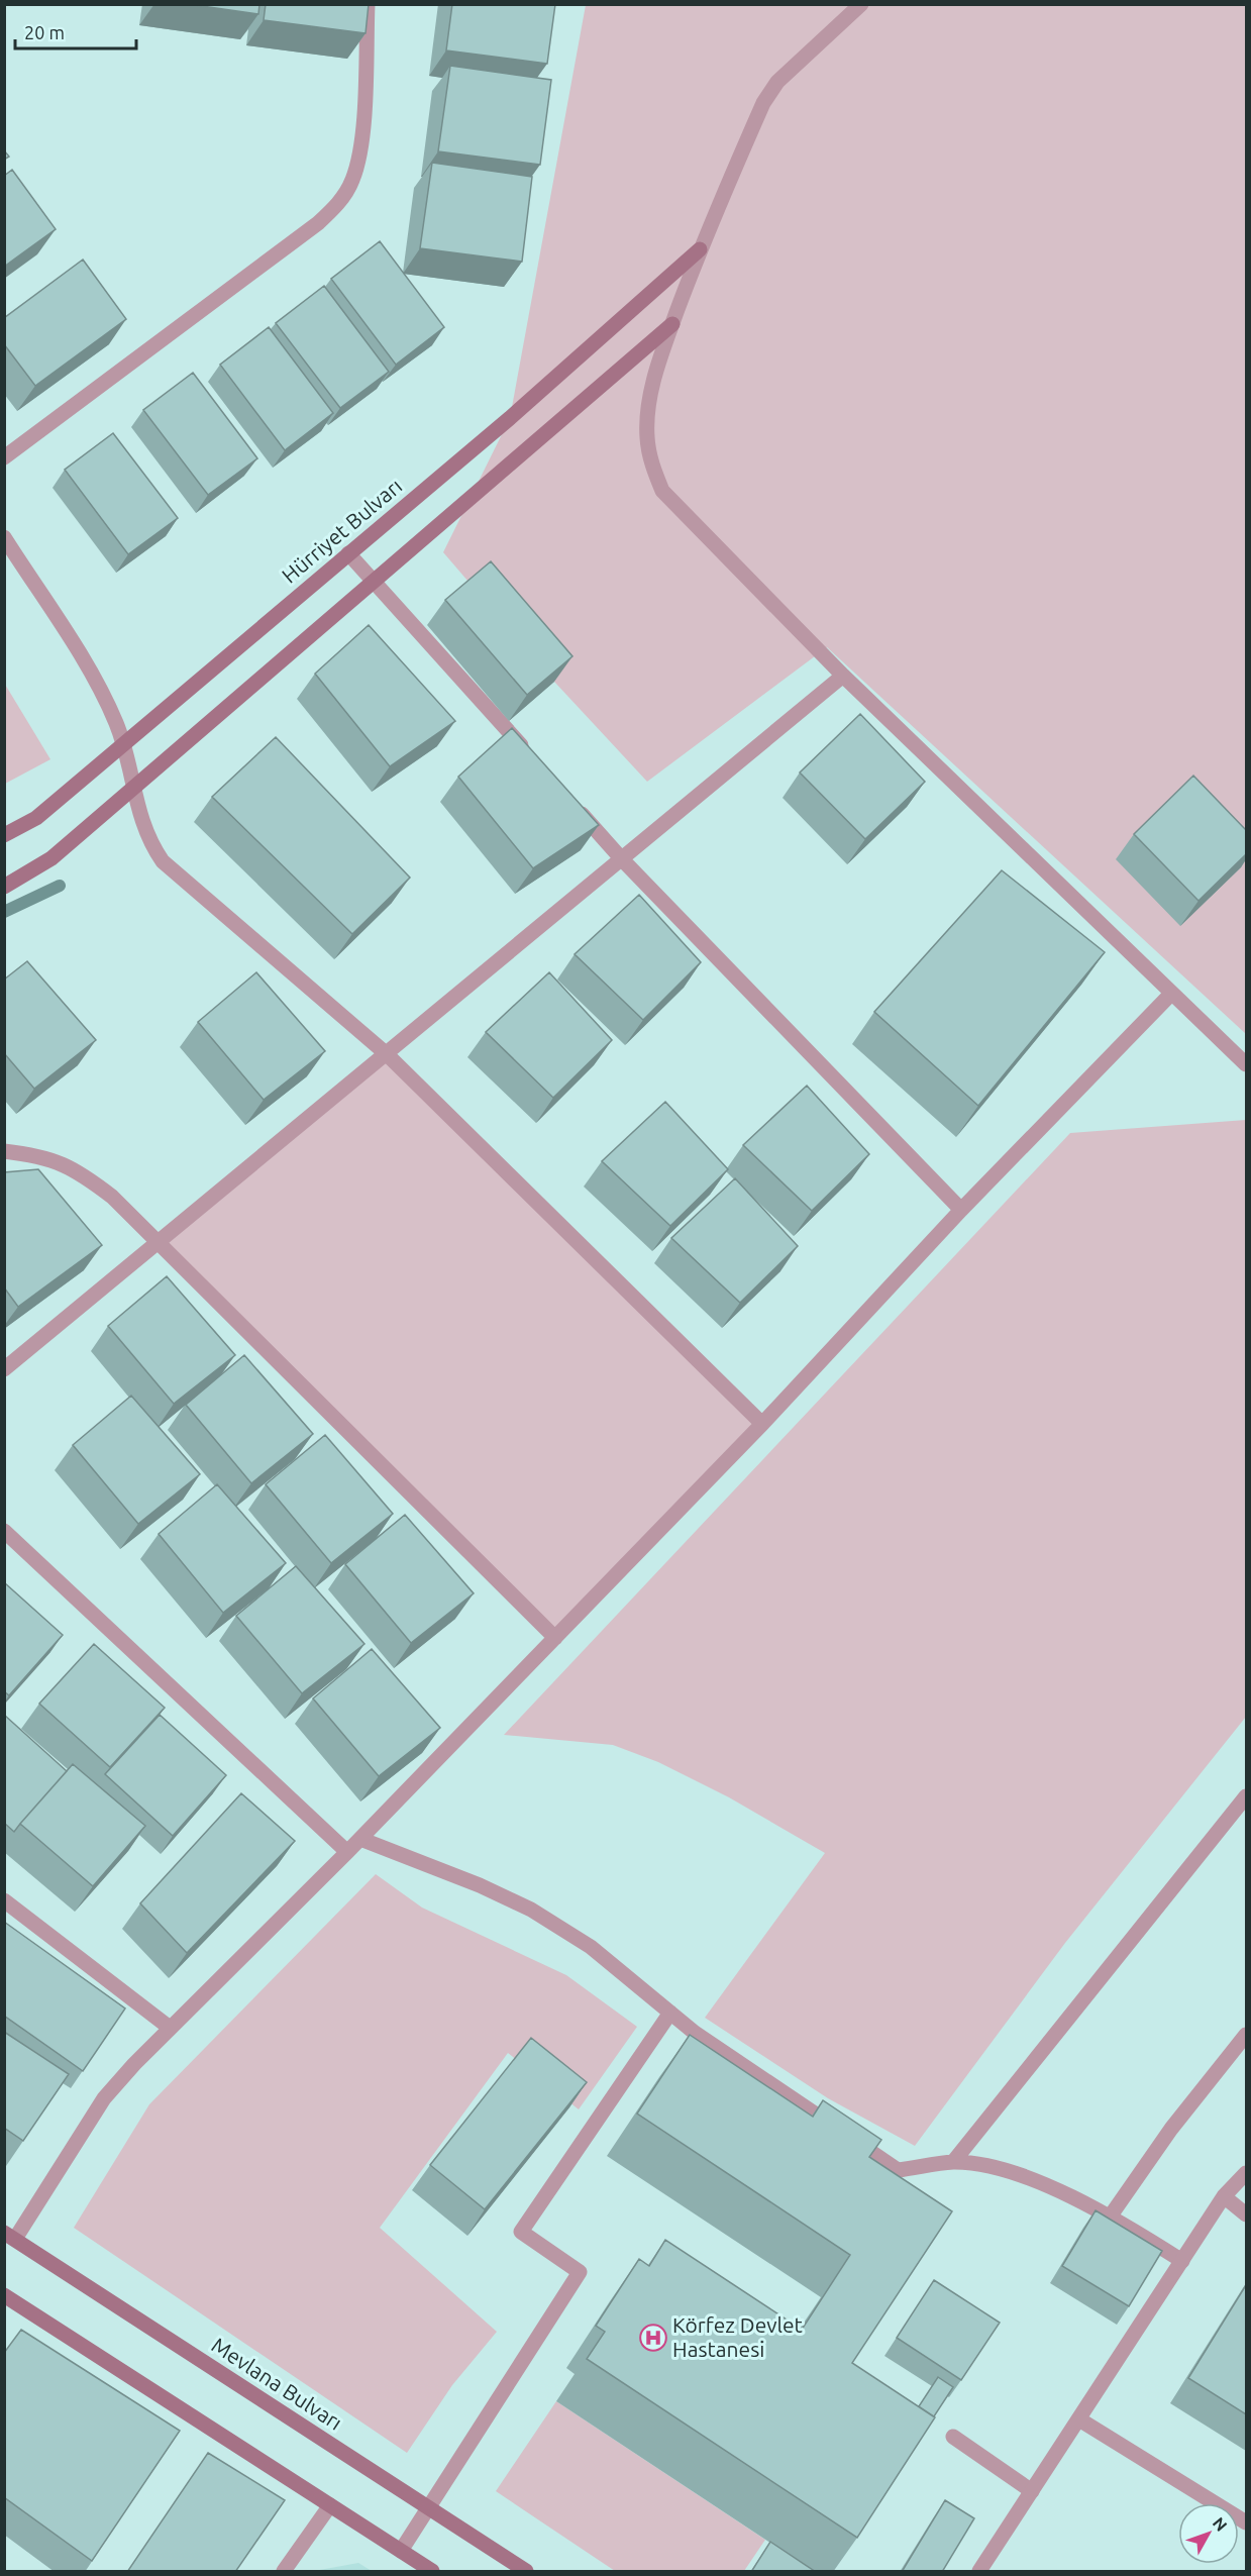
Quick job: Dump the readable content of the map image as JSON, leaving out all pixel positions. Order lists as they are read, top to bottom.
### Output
{
  "streets": {
    "main road": ["Hürriyet Bulvarı", "Mevlana Bulvarı"]
  },
  "places": {
    "hospital": ["Körfez Devlet Hastanesi"]
  },
  "scale_bar": "20 m",
  "north": "top right"
}
